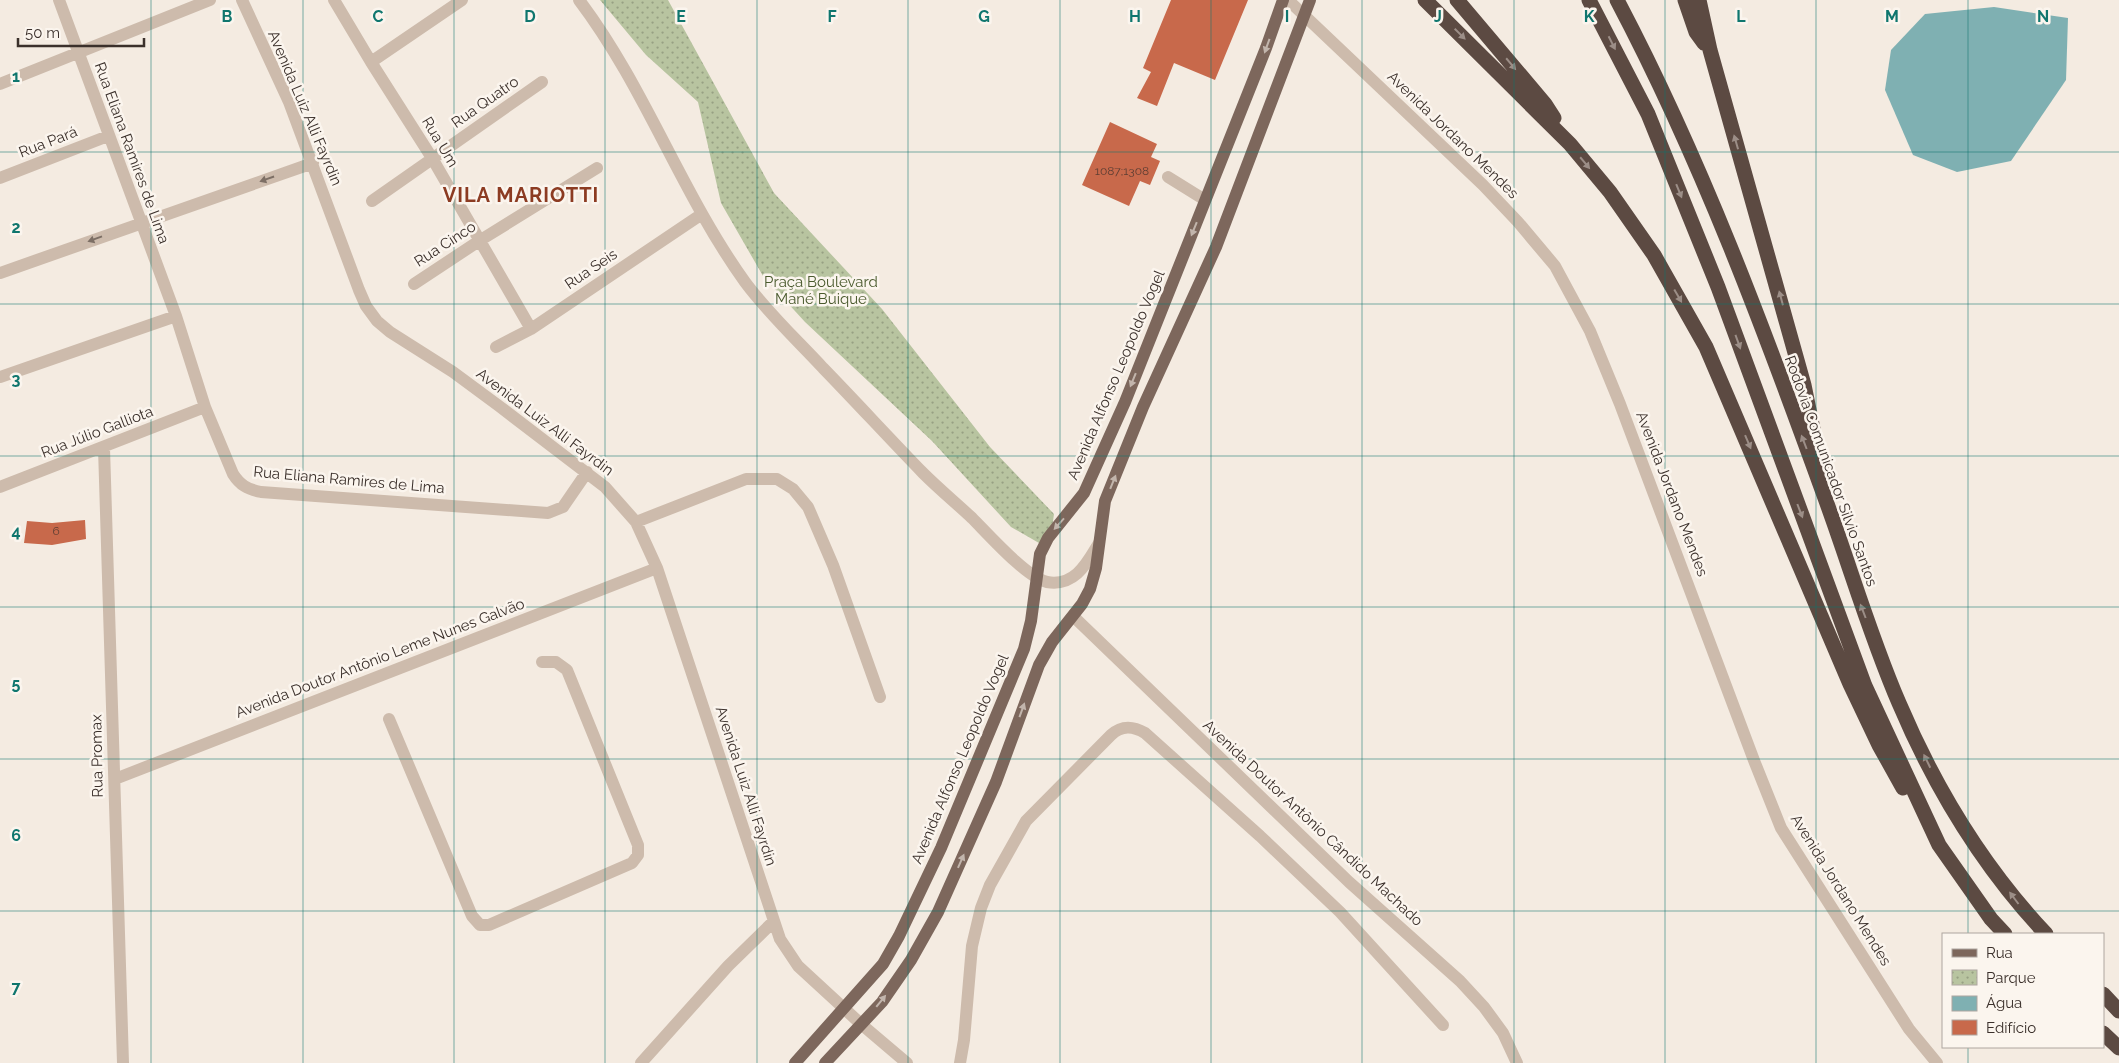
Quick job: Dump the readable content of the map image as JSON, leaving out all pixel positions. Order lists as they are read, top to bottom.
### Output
{
  "streets": {
    "highway": ["Rodovia Comunicador Silvio Santos"],
    "main road": ["Avenida Alfonso Leopoldo Vogel"],
    "street": [
      "Rua Quatro",
      "Avenida Luiz Alli Fayrdin",
      "Avenida Jordano Mendes",
      "Rua Pará",
      "Rua Um",
      "Rua Eliana Ramires de Lima",
      "Rua Cinco",
      "Rua Seis",
      "Rua Júlio Galliota",
      "Avenida Doutor Antônio Leme Nunes Galvão",
      "Rua Promax",
      "Avenida Doutor Antônio Cândido Machado"
    ]
  },
  "crossings": [
    ["Rua Quatro", "Rua Um"],
    ["Avenida Luiz Alli Fayrdin", "Rua Eliana Ramires de Lima"],
    ["Avenida Luiz Alli Fayrdin", "Avenida Alfonso Leopoldo Vogel"],
    ["Avenida Luiz Alli Fayrdin", "Avenida Doutor Antônio Leme Nunes Galvão"],
    ["Rua Pará", "Rua Eliana Ramires de Lima"],
    ["Rua Um", "Rua Cinco"],
    ["Rua Um", "Rua Seis"],
    ["Rua Eliana Ramires de Lima", "Rua Júlio Galliota"],
    ["Rua Júlio Galliota", "Rua Promax"],
    ["Avenida Doutor Antônio Leme Nunes Galvão", "Rua Promax"]
  ],
  "districts": ["VILA MARIOTTI"],
  "parks": ["Praça Boulevard Mané Buique"],
  "house_numbers": ["1087;1308", "6"],
  "legend": [
    "Rua",
    "Parque",
    "Água",
    "Edifício"
  ],
  "scale_bar": "50 m",
  "grid": {
    "columns": [
      "B",
      "C",
      "D",
      "E",
      "F",
      "G",
      "H",
      "I",
      "J",
      "K",
      "L",
      "M",
      "N"
    ],
    "rows": [
      "1",
      "2",
      "3",
      "4",
      "5",
      "6",
      "7"
    ]
  }
}
